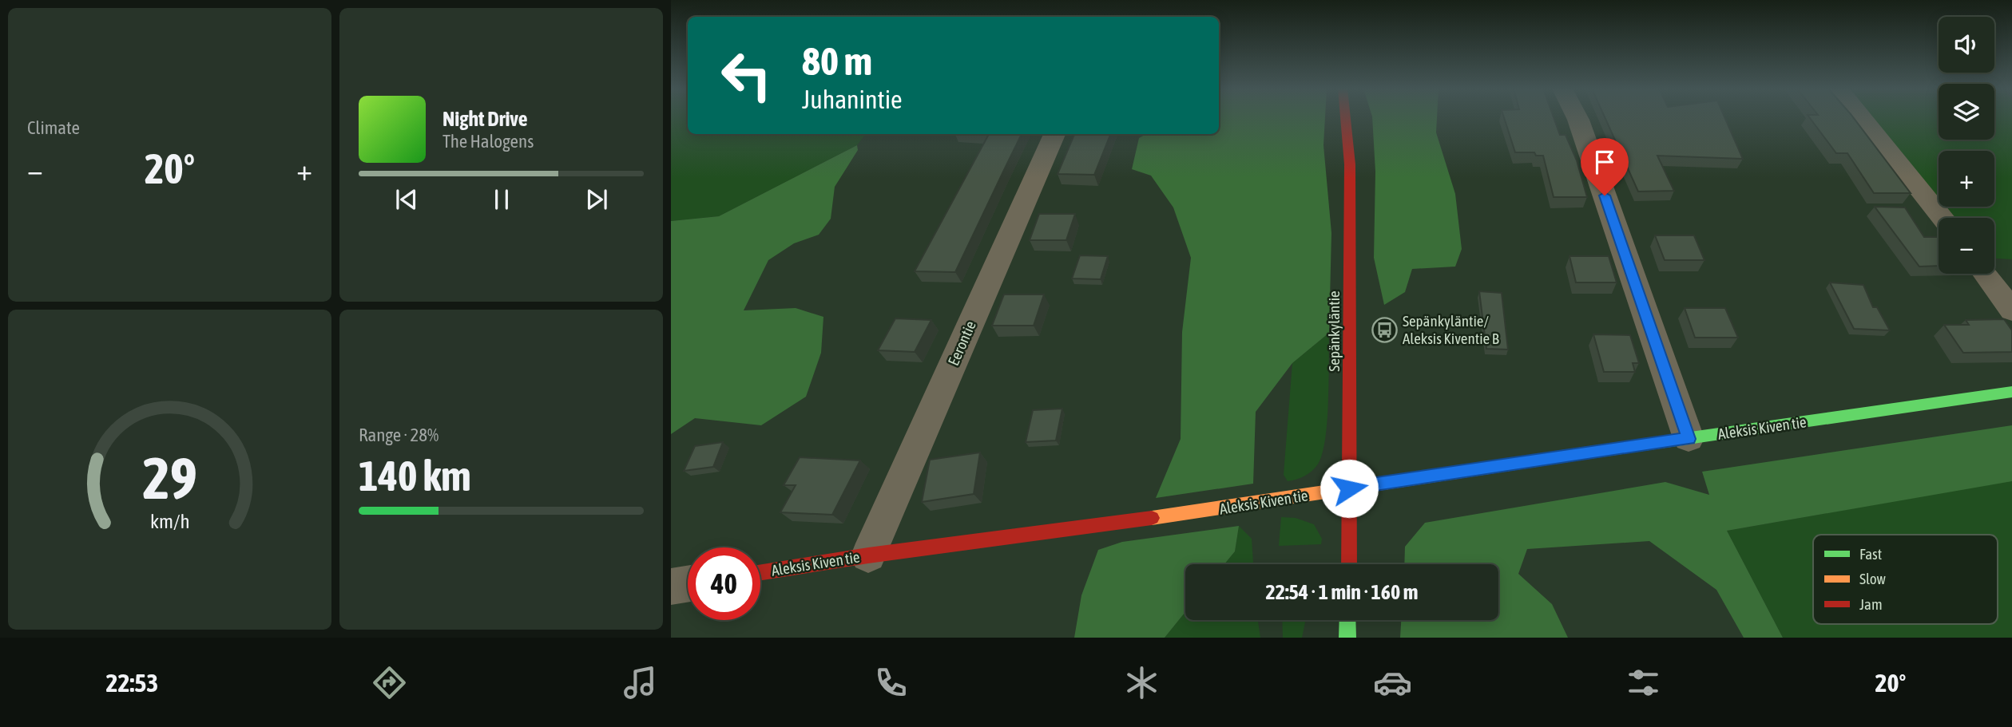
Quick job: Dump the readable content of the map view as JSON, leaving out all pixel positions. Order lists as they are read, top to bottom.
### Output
{
  "streets": {
    "street": ["Sepänkyläntie", "Eerontie", "Aleksis Kiven tie"]
  },
  "crossings": [
    ["Sepänkyläntie", "Aleksis Kiven tie"],
    ["Eerontie", "Aleksis Kiven tie"]
  ],
  "places": {
    "bus stop": ["Sepänkyläntie/ Aleksis Kiventie B"]
  },
  "legend": ["Fast", "Slow", "Jam"],
  "page": {
    "tile": [
      "Climate",
      ["Range · 28%", "140 km"]
    ],
    "map_buttons": ["+", "−"],
    "turn": ["80 m", "Juhanintie"],
    "song": ["Night Drive", "The Halogens"],
    "heat": ["−", "20°", "+"],
    "limit": "40",
    "trip": "22:54 · 1 min · 160 m",
    "tabs": ["22:53", "20°"],
    "gauge": ["29", "km/h"]
  }
}
